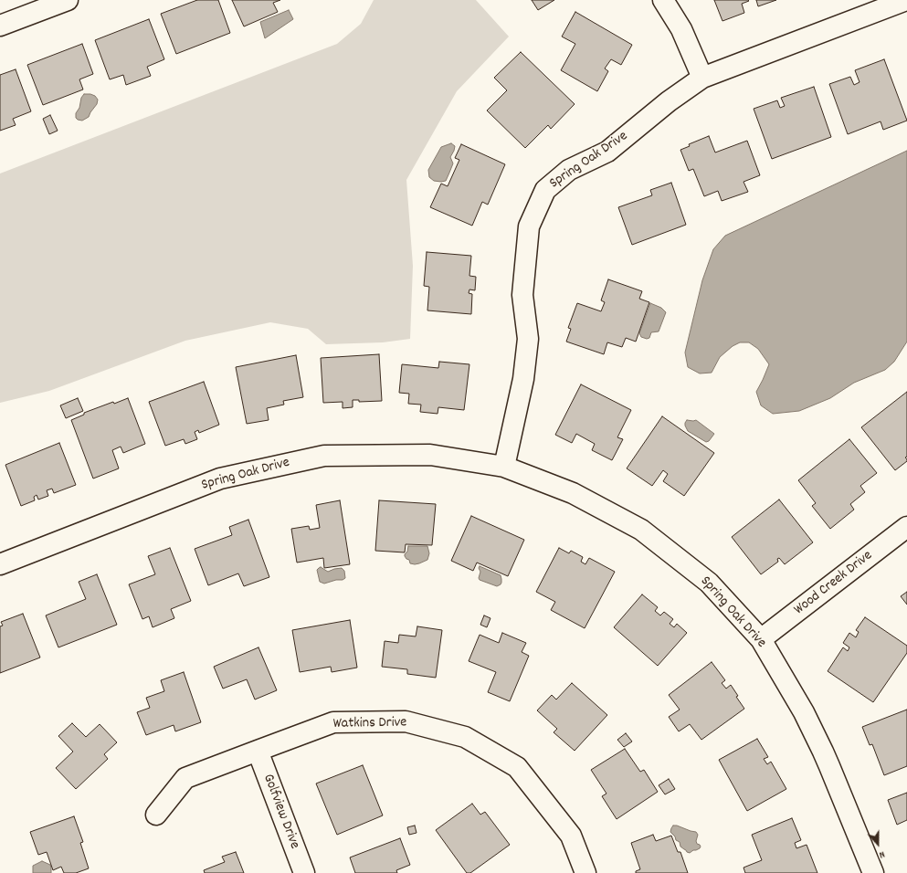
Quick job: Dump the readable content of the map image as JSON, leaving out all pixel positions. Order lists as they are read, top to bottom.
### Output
{
  "streets": {
    "street": [
      "Spring Oak Drive",
      "Wood Creek Drive",
      "Watkins Drive",
      "Golfview Drive"
    ]
  },
  "crossings": [
    ["Spring Oak Drive", "Wood Creek Drive"],
    ["Watkins Drive", "Golfview Drive"]
  ],
  "north": "bottom"
}
